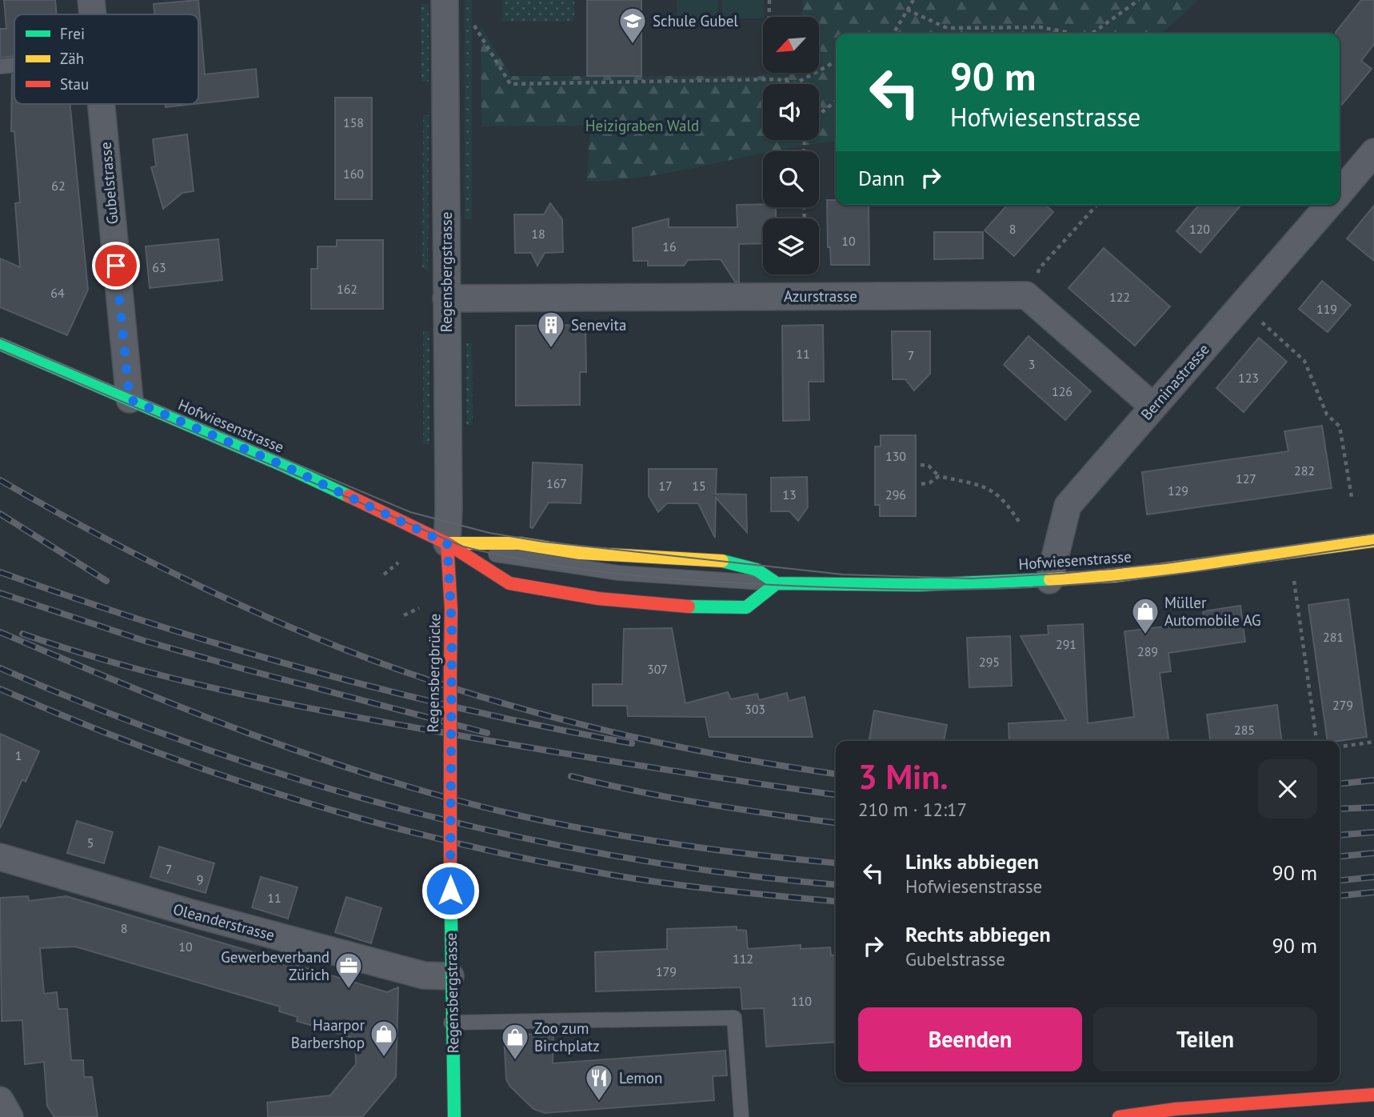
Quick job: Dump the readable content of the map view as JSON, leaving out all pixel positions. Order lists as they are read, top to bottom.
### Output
{
  "streets": {
    "street": [
      "Gubelstrasse",
      "Regensbergstrasse",
      "Azurstrasse",
      "Berninastrasse",
      "Hofwiesenstrasse",
      "Regensbergbrücke",
      "Oleanderstrasse"
    ]
  },
  "crossings": [
    ["Gubelstrasse", "Hofwiesenstrasse"],
    ["Regensbergstrasse", "Azurstrasse"],
    ["Regensbergstrasse", "Hofwiesenstrasse"],
    ["Regensbergstrasse", "Regensbergbrücke"],
    ["Regensbergstrasse", "Oleanderstrasse"],
    ["Azurstrasse", "Berninastrasse"],
    ["Berninastrasse", "Hofwiesenstrasse"],
    ["Hofwiesenstrasse", "Regensbergbrücke"]
  ],
  "parks": ["Heizigraben Wald"],
  "places": {
    "school or university": ["Schule Gubel"],
    "building": ["Senevita"],
    "shop": ["Müller Automobile AG", "Haarpor Barbershop", "Zoo zum Birchplatz"],
    "office": ["Gewerbeverband Zürich"],
    "restaurant": ["Lemon"]
  },
  "house_numbers": [
    "158",
    "160",
    "62",
    "8",
    "120",
    "18",
    "10",
    "16",
    "63",
    "162",
    "64",
    "122",
    "119",
    "11",
    "7",
    "3",
    "123",
    "126",
    "130",
    "282",
    "127",
    "167",
    "17",
    "15",
    "129",
    "13",
    "296",
    "281",
    "291",
    "289",
    "295",
    "307",
    "279",
    "303",
    "285",
    "1",
    "5",
    "7",
    "9",
    "11",
    "8",
    "10",
    "112",
    "179",
    "110"
  ],
  "legend": ["Frei", "Zäh", "Stau"],
  "north": "bottom left",
  "page": {
    "turn": ["90 m", "Hofwiesenstrasse"],
    "then": "Dann",
    "heading": ["3 Min.", "210 m · 12:17"],
    "list": [
      {
        "name": "Links abbiegen",
        "note": "Hofwiesenstrasse",
        "value": "90 m"
      },
      {
        "name": "Rechts abbiegen",
        "note": "Gubelstrasse",
        "value": "90 m"
      }
    ],
    "buttons": ["Beenden", "Teilen"]
  }
}
